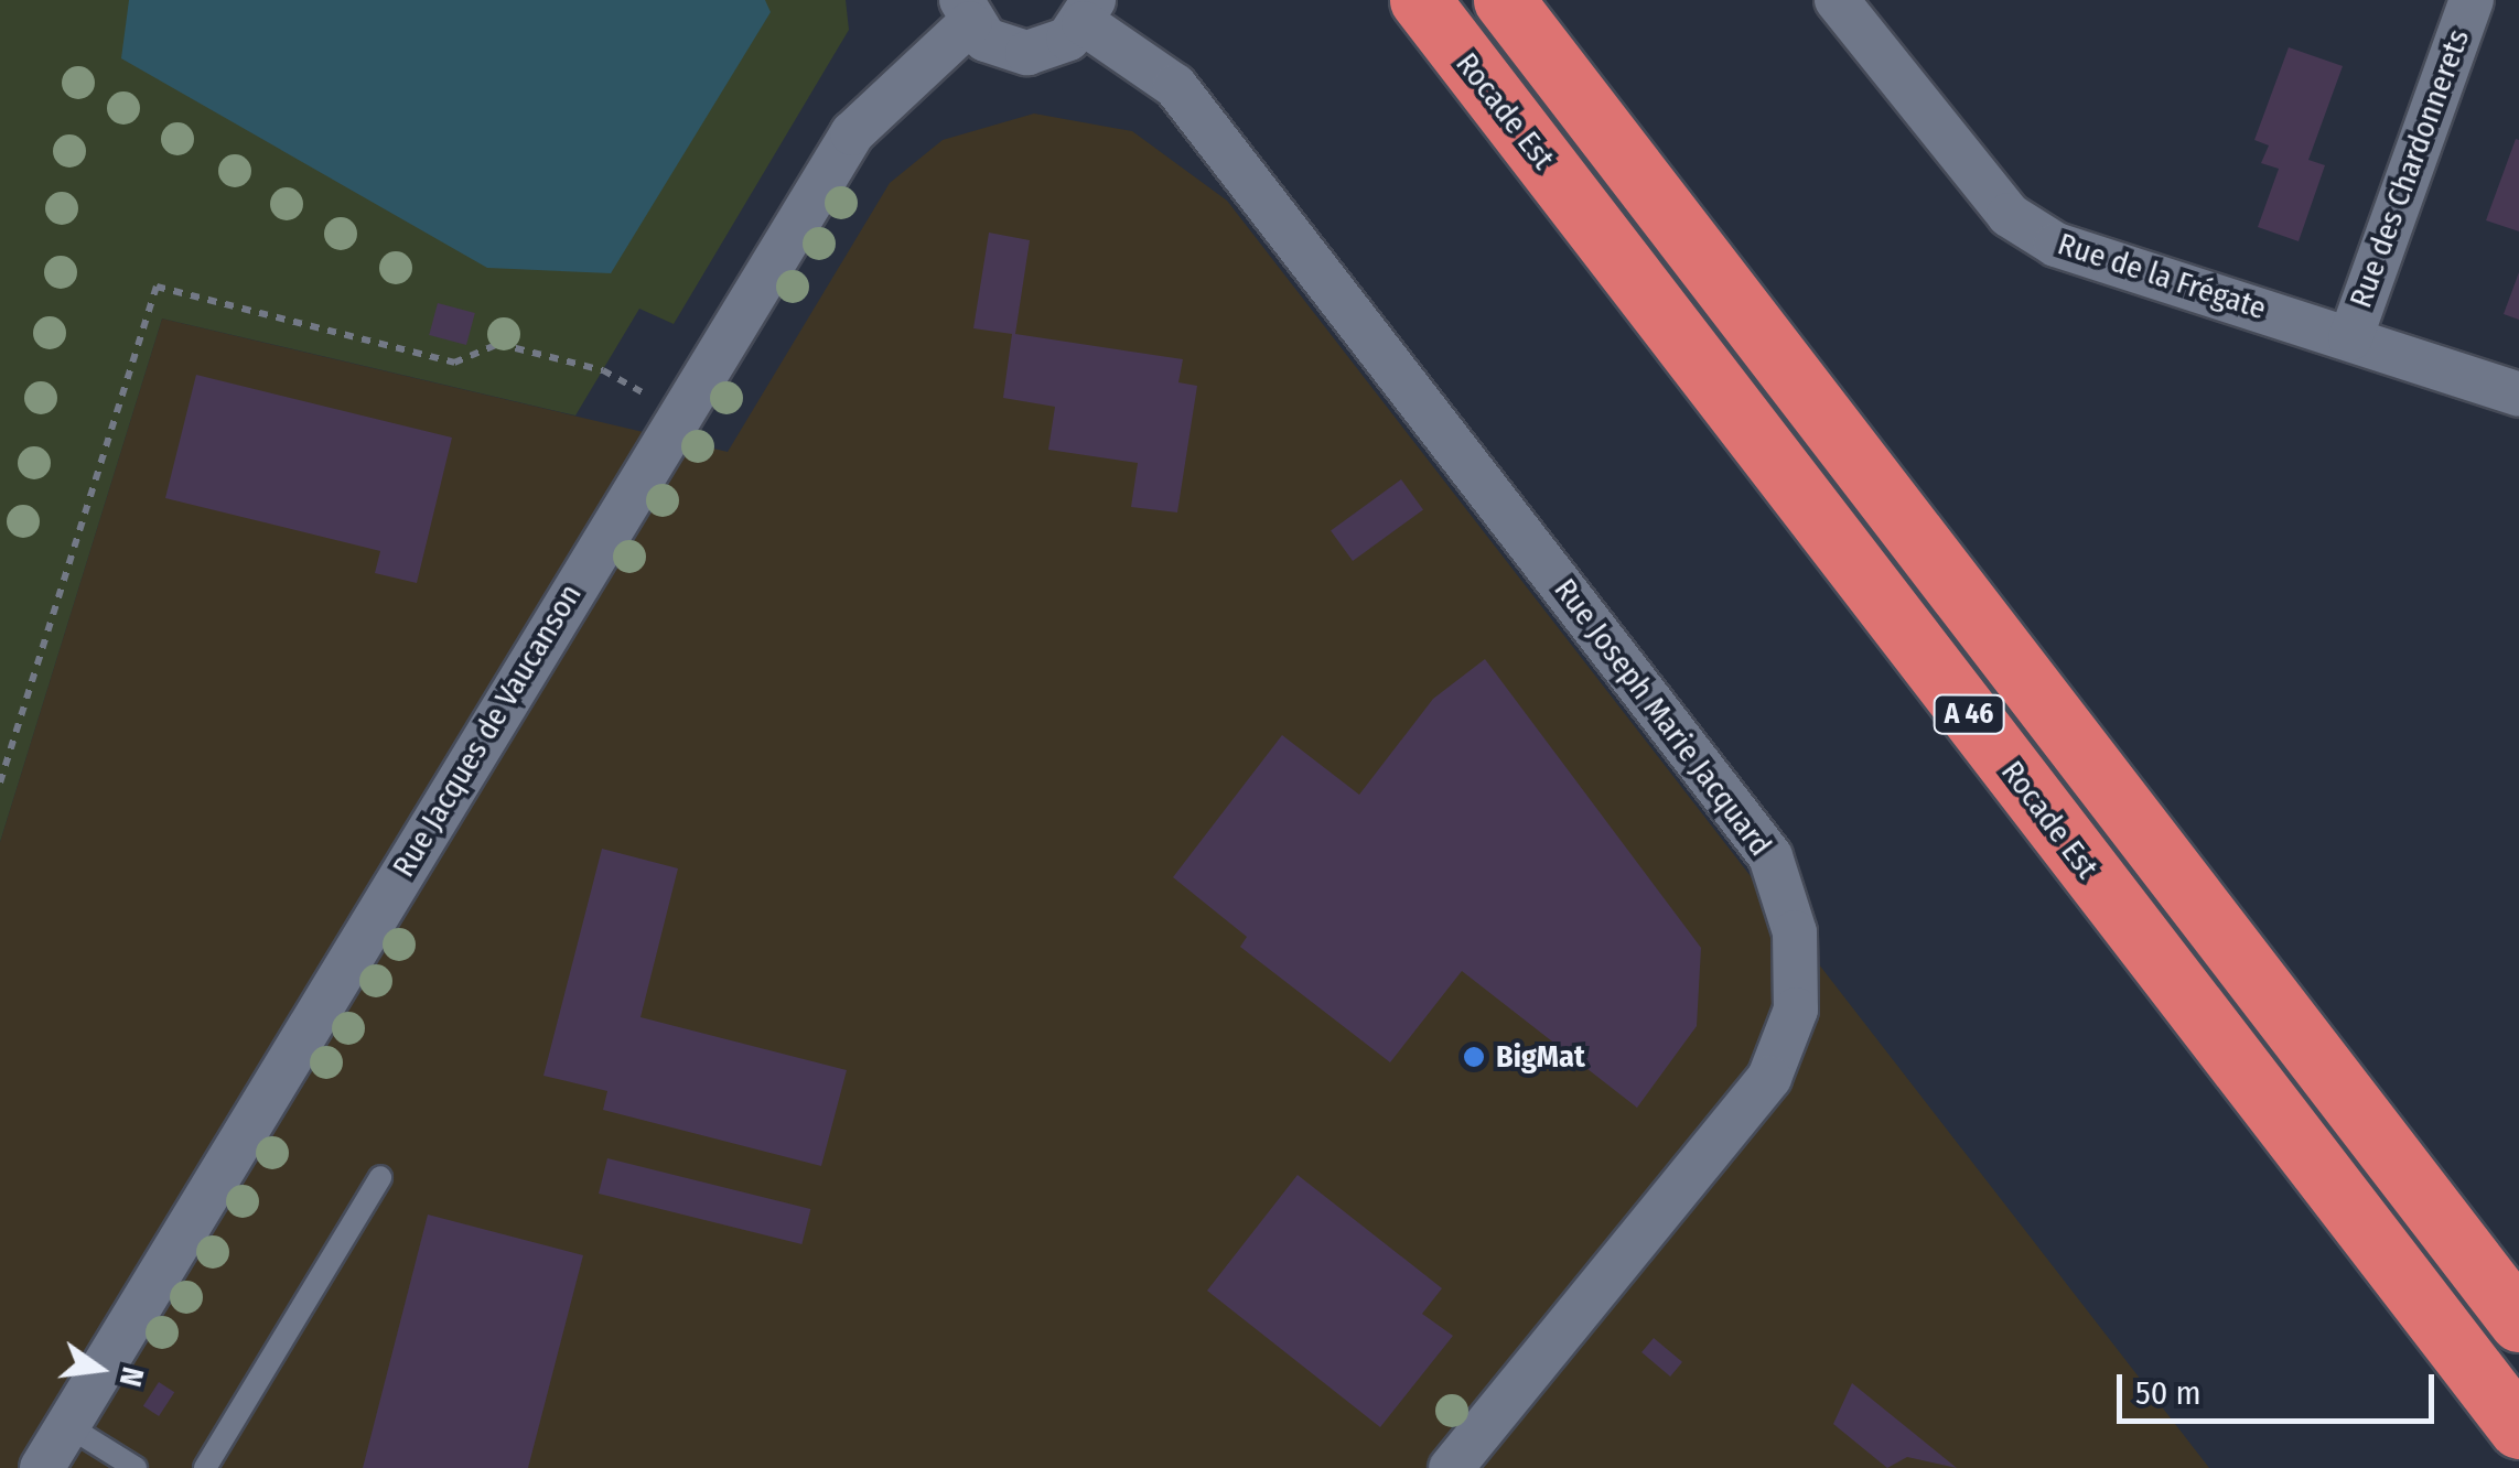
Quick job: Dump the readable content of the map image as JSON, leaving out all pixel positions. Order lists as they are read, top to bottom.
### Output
{
  "streets": {
    "highway": ["Rocade Est", "A 46"],
    "street": [
      "Rue des Chardonnerets",
      "Rue de la Frégate",
      "Rue Joseph Marie Jacquard",
      "Rue Jacques de Vaucanson"
    ]
  },
  "crossings": [
    ["Rue des Chardonnerets", "Rue de la Frégate"]
  ],
  "places": ["BigMat"],
  "scale_bar": "50 m",
  "north": "right"
}
